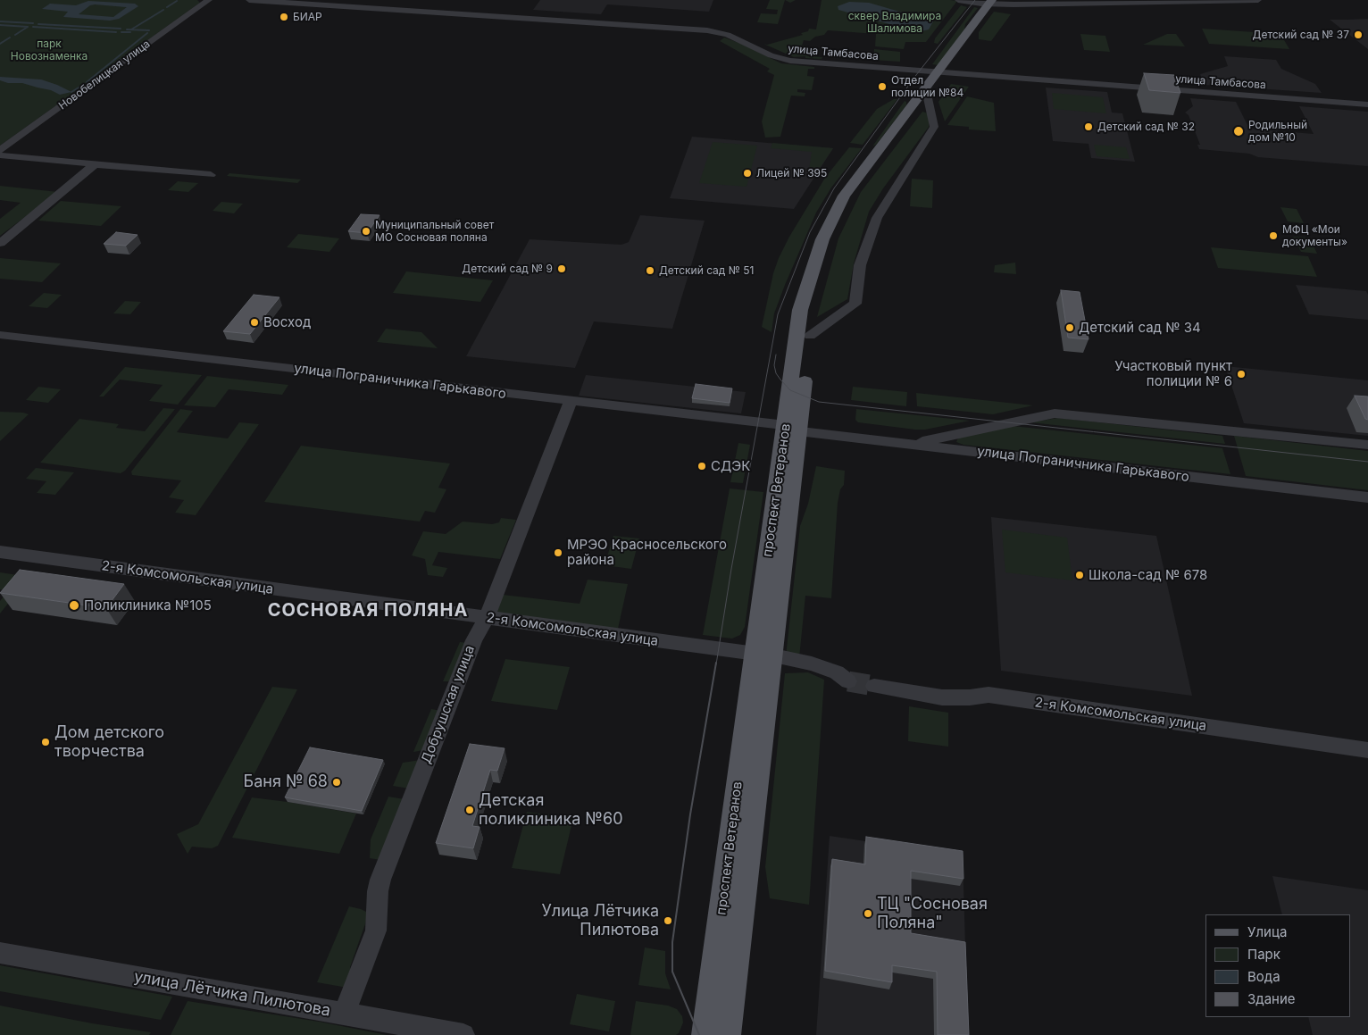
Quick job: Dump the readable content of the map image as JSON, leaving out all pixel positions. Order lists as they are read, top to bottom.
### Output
{
  "streets": {
    "main road": ["проспект Ветеранов"],
    "street": [
      "улица Тамбасова",
      "Новобелицкая улица",
      "улица Пограничника Гарькавого",
      "2-я Комсомольская улица",
      "Добрушская улица",
      "улица Лётчика Пилютова"
    ]
  },
  "crossings": [
    ["улица Тамбасова", "проспект Ветеранов"],
    ["улица Пограничника Гарькавого", "проспект Ветеранов"],
    ["улица Пограничника Гарькавого", "Добрушская улица"],
    ["проспект Ветеранов", "2-я Комсомольская улица"],
    ["2-я Комсомольская улица", "Добрушская улица"],
    ["Добрушская улица", "улица Лётчика Пилютова"]
  ],
  "districts": ["СОСНОВАЯ ПОЛЯНА"],
  "parks": ["сквер Владимира Шалимова", "парк Новознаменка"],
  "places": [
    "БИАР",
    "Детский сад № 37",
    "Отдел полиции №84",
    "Детский сад № 32",
    "Родильный дом №10",
    "Лицей № 395",
    "Муниципальный совет МО Сосновая поляна",
    "МФЦ «Мои документы»",
    "Детский сад № 9",
    "Детский сад № 51",
    "Восход",
    "Детский сад № 34",
    "Участковый пункт полиции № 6",
    "СДЭК",
    "МРЭО Красносельского района",
    "Школа-сад № 678",
    "Поликлиника №105",
    "Дом детского творчества",
    "Баня № 68",
    "Детская поликлиника №60",
    "ТЦ \"Сосновая Поляна\"",
    "Улица Лётчика Пилютова"
  ],
  "legend": [
    "Улица",
    "Парк",
    "Вода",
    "Здание"
  ]
}
